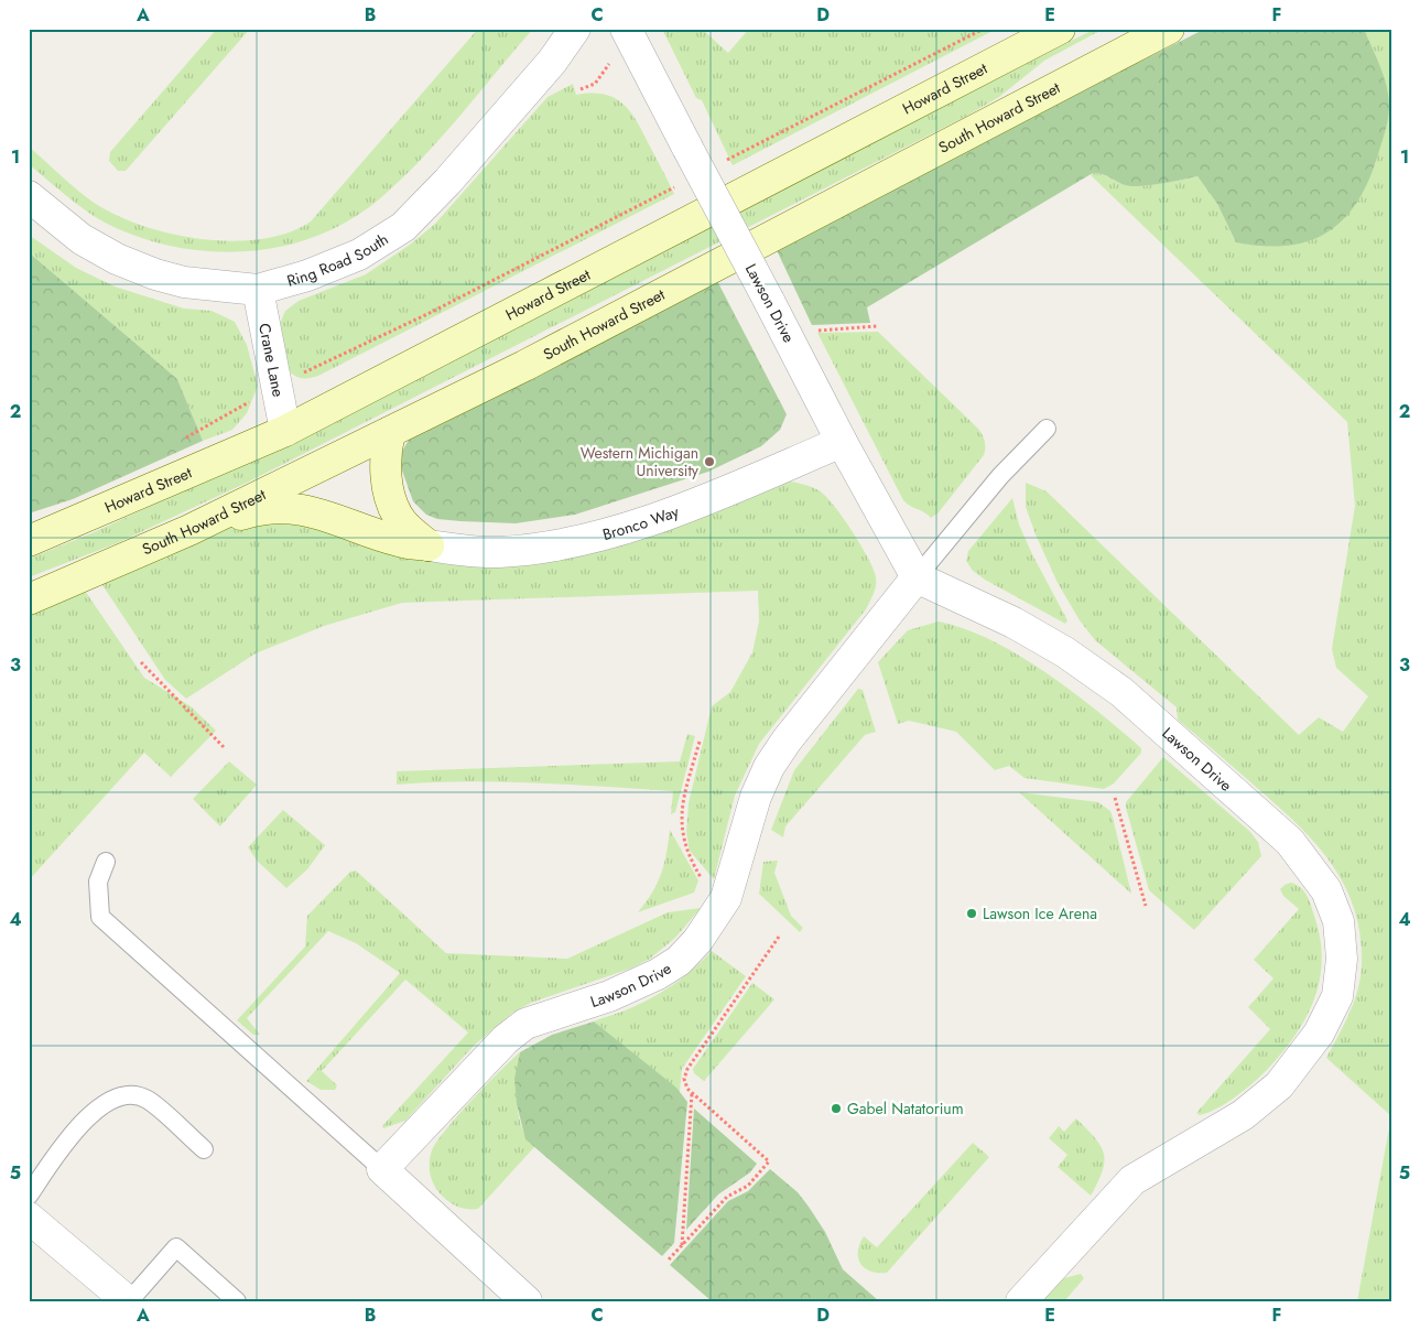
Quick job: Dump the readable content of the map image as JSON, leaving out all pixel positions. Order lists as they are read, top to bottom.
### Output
{
  "streets": {
    "street": [
      "Howard Street",
      "South Howard Street",
      "Ring Road South",
      "Lawson Drive",
      "Crane Lane",
      "Bronco Way"
    ]
  },
  "crossings": [
    ["Howard Street", "Crane Lane"],
    ["Ring Road South", "Crane Lane"],
    ["Lawson Drive", "Bronco Way"]
  ],
  "places": ["Western Michigan University", "Lawson Ice Arena", "Gabel Natatorium"],
  "grid": {
    "columns": [
      "A",
      "B",
      "C",
      "D",
      "E",
      "F"
    ],
    "rows": [
      "1",
      "2",
      "3",
      "4",
      "5"
    ]
  }
}
